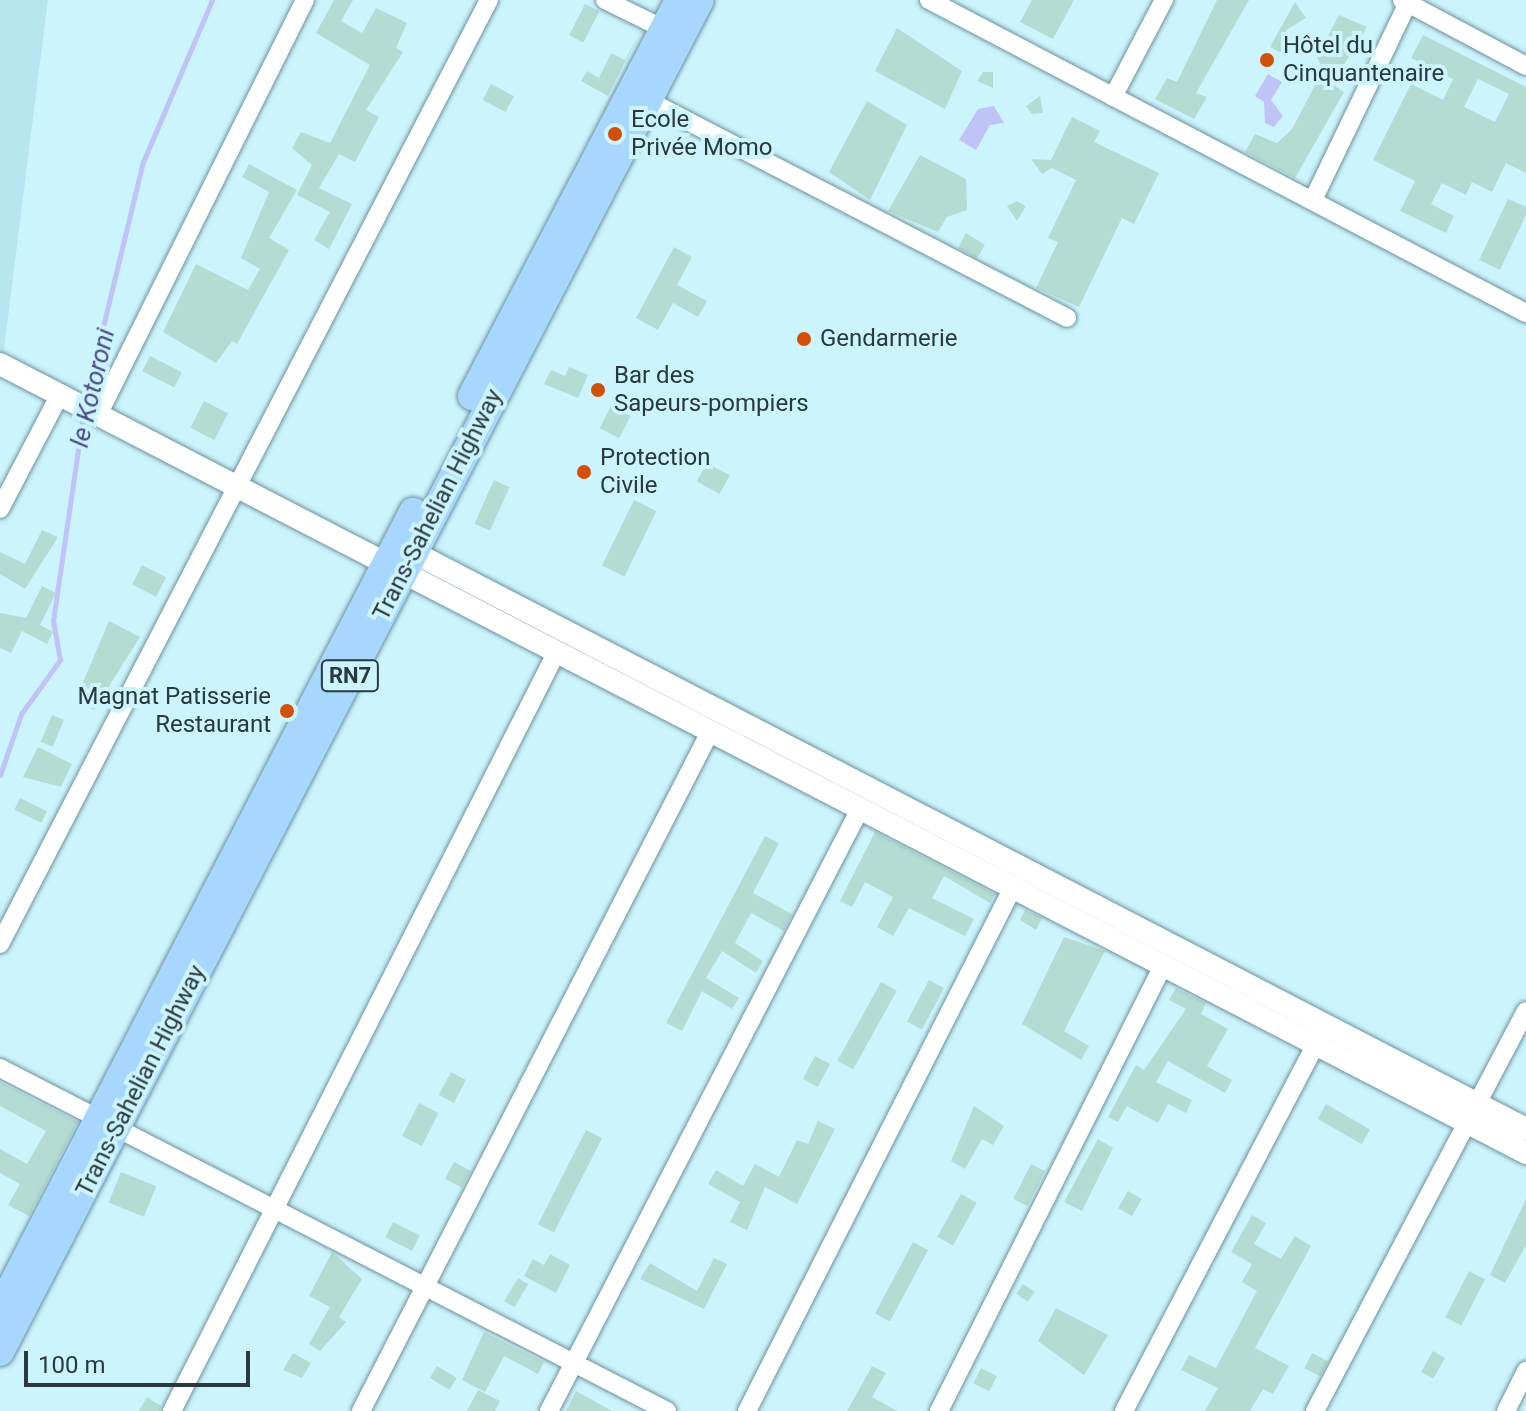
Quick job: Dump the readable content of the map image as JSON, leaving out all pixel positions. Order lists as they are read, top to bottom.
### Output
{
  "streets": {
    "highway": ["Trans-Sahelian Highway", "RN7"]
  },
  "water": ["le Kotoroni"],
  "places": [
    "Hôtel du Cinquantenaire",
    "Ecole Privée Momo",
    "Gendarmerie",
    "Bar des Sapeurs-pompiers",
    "Protection Civile",
    "Magnat Patisserie Restaurant"
  ],
  "scale_bar": "100 m"
}
